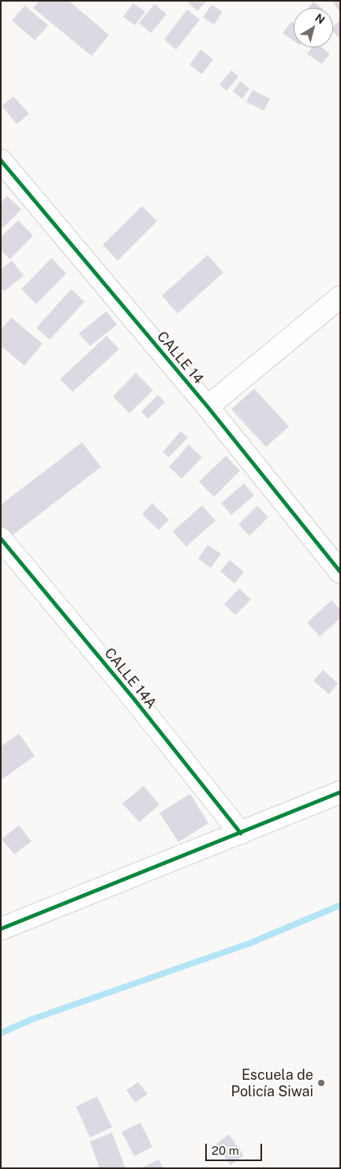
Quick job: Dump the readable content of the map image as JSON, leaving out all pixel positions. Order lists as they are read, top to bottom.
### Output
{
  "streets": {
    "street": ["CALLE 14", "CALLE 14A"]
  },
  "places": ["Escuela de Policía Siwai"],
  "scale_bar": "20 m",
  "north": "top right"
}
